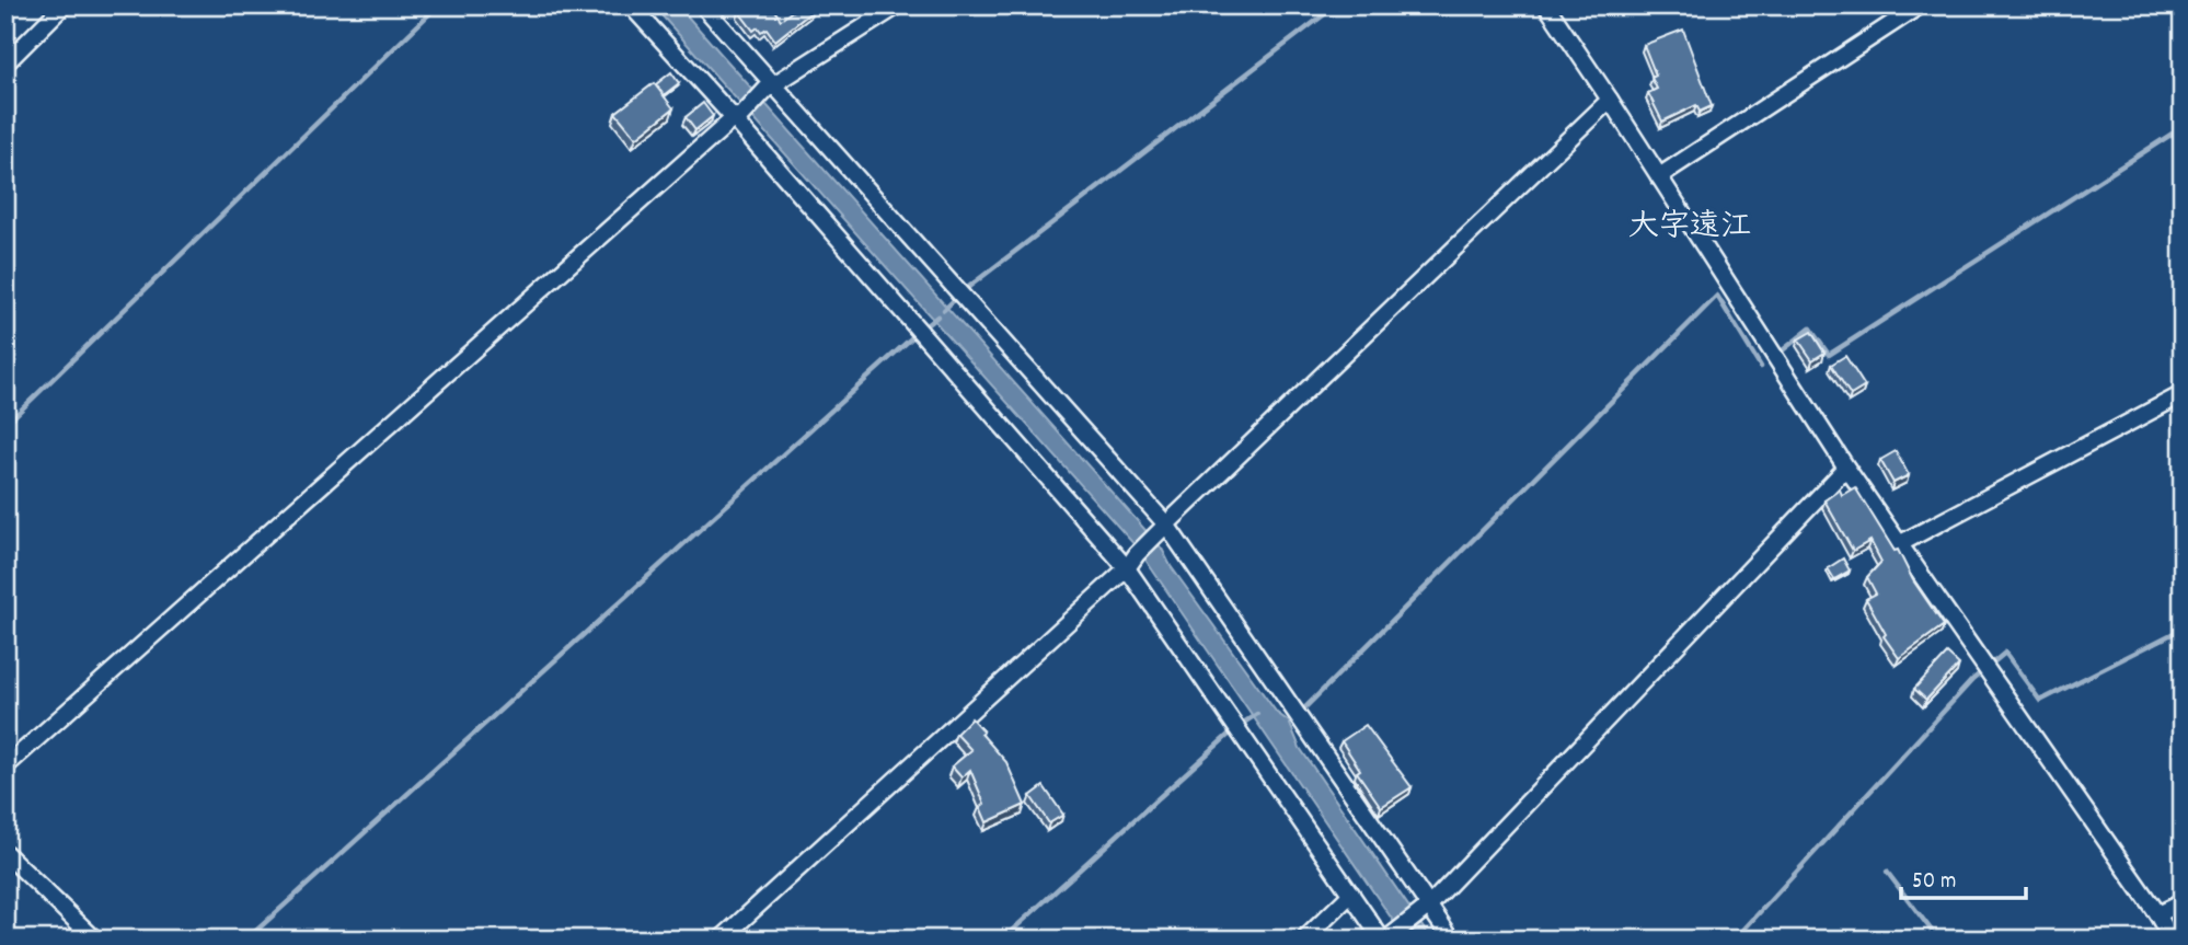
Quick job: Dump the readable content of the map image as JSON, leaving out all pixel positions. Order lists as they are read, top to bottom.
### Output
{
  "districts": ["大字遠江"],
  "scale_bar": "50 m"
}
